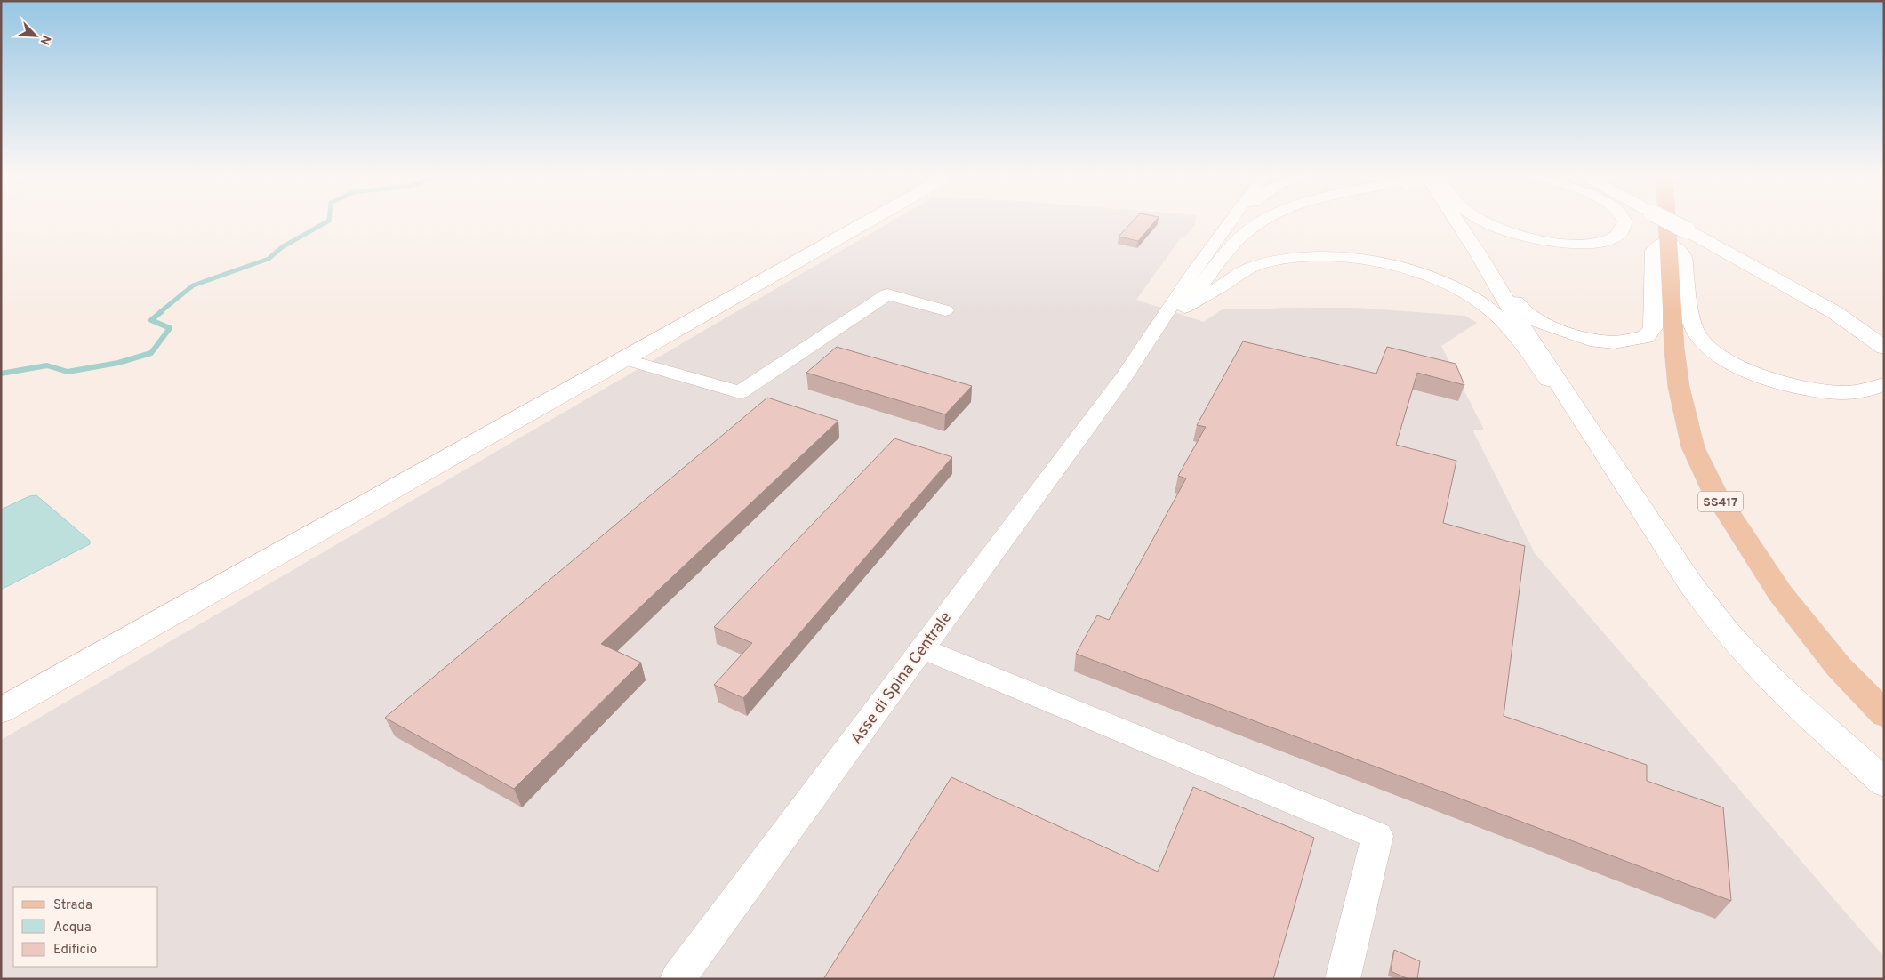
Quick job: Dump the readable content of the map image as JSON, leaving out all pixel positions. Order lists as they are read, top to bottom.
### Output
{
  "streets": {
    "main road": ["SS417"],
    "street": ["Asse di Spina Centrale"]
  },
  "legend": ["Strada", "Acqua", "Edificio"],
  "north": "bottom right"
}
